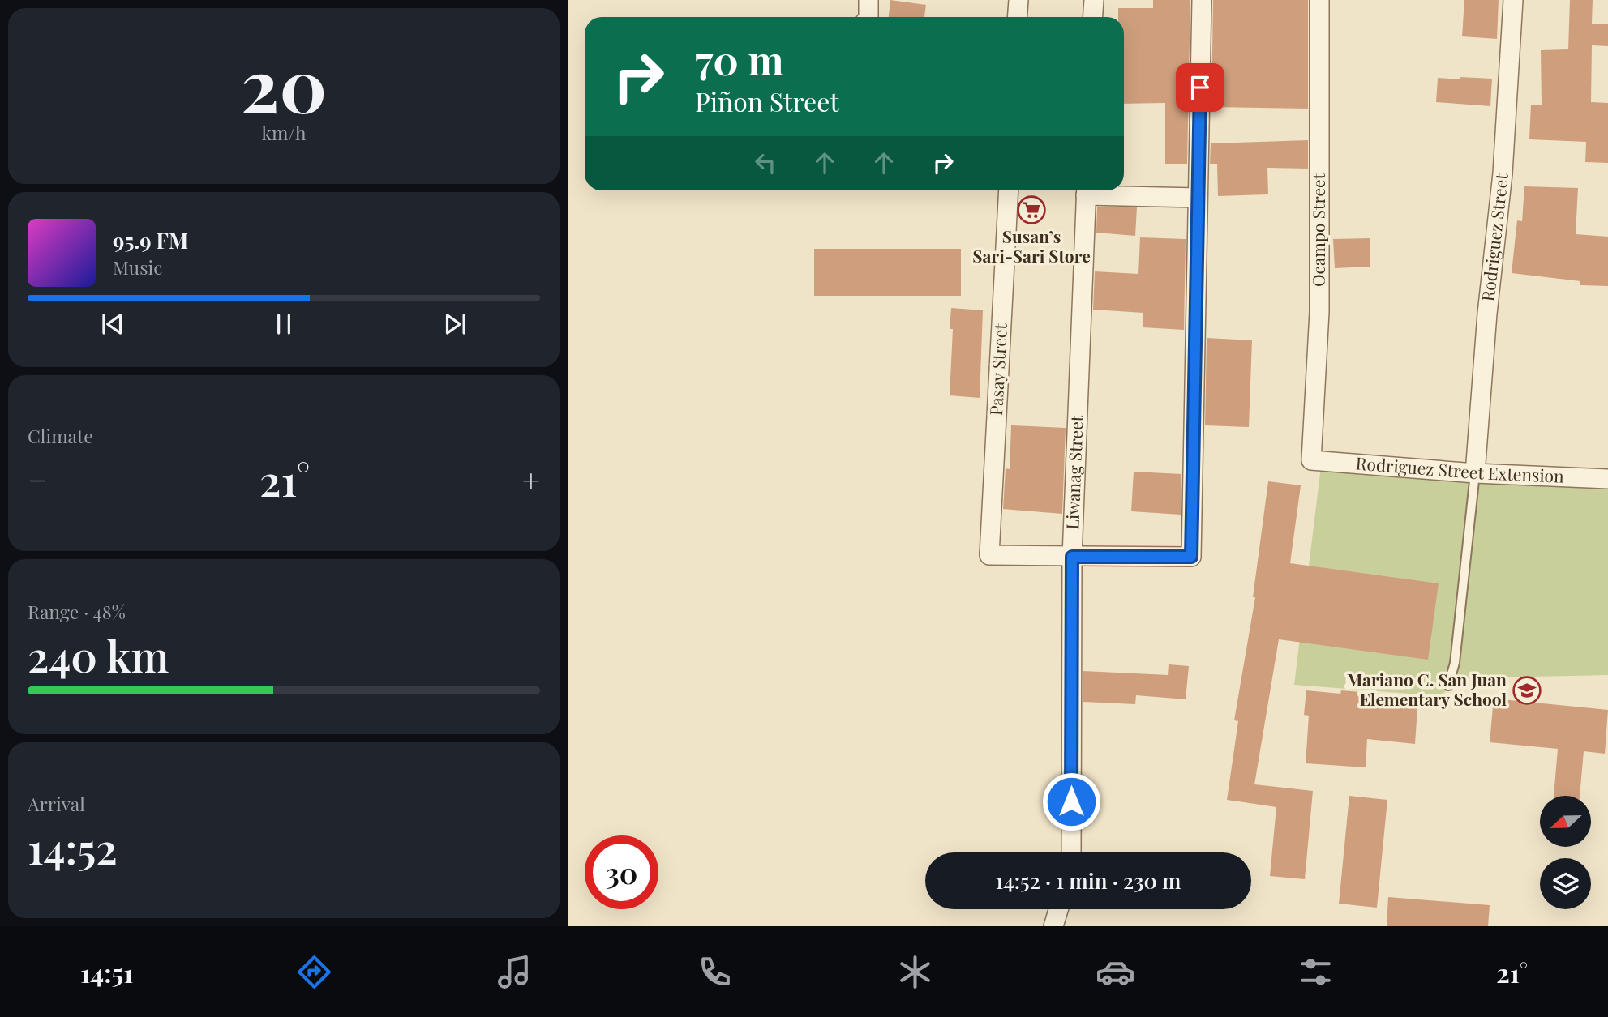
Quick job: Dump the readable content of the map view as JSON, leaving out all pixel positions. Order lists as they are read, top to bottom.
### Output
{
  "streets": {
    "street": [
      "Ocampo Street",
      "Rodriguez Street",
      "Pasay Street",
      "Rodriguez Street Extension",
      "Liwanag Street"
    ]
  },
  "crossings": [
    ["Ocampo Street", "Rodriguez Street Extension"],
    ["Rodriguez Street", "Rodriguez Street Extension"],
    ["Pasay Street", "Liwanag Street"]
  ],
  "places": {
    "supermarket": ["Susan’s Sari-Sari Store"],
    "school or university": ["Mariano C. San Juan Elementary School"]
  },
  "north": "left",
  "page": {
    "tile": [
      ["20", "km/h"],
      "Climate",
      ["Range · 48%", "240 km"],
      ["Arrival", "14:52"]
    ],
    "turn": ["70 m", "Piñon Street"],
    "song": ["95.9 FM", "Music"],
    "heat": ["−", "21°", "+"],
    "limit": "30",
    "trip": "14:52 · 1 min · 230 m",
    "tabs": ["14:51", "21°"]
  }
}
